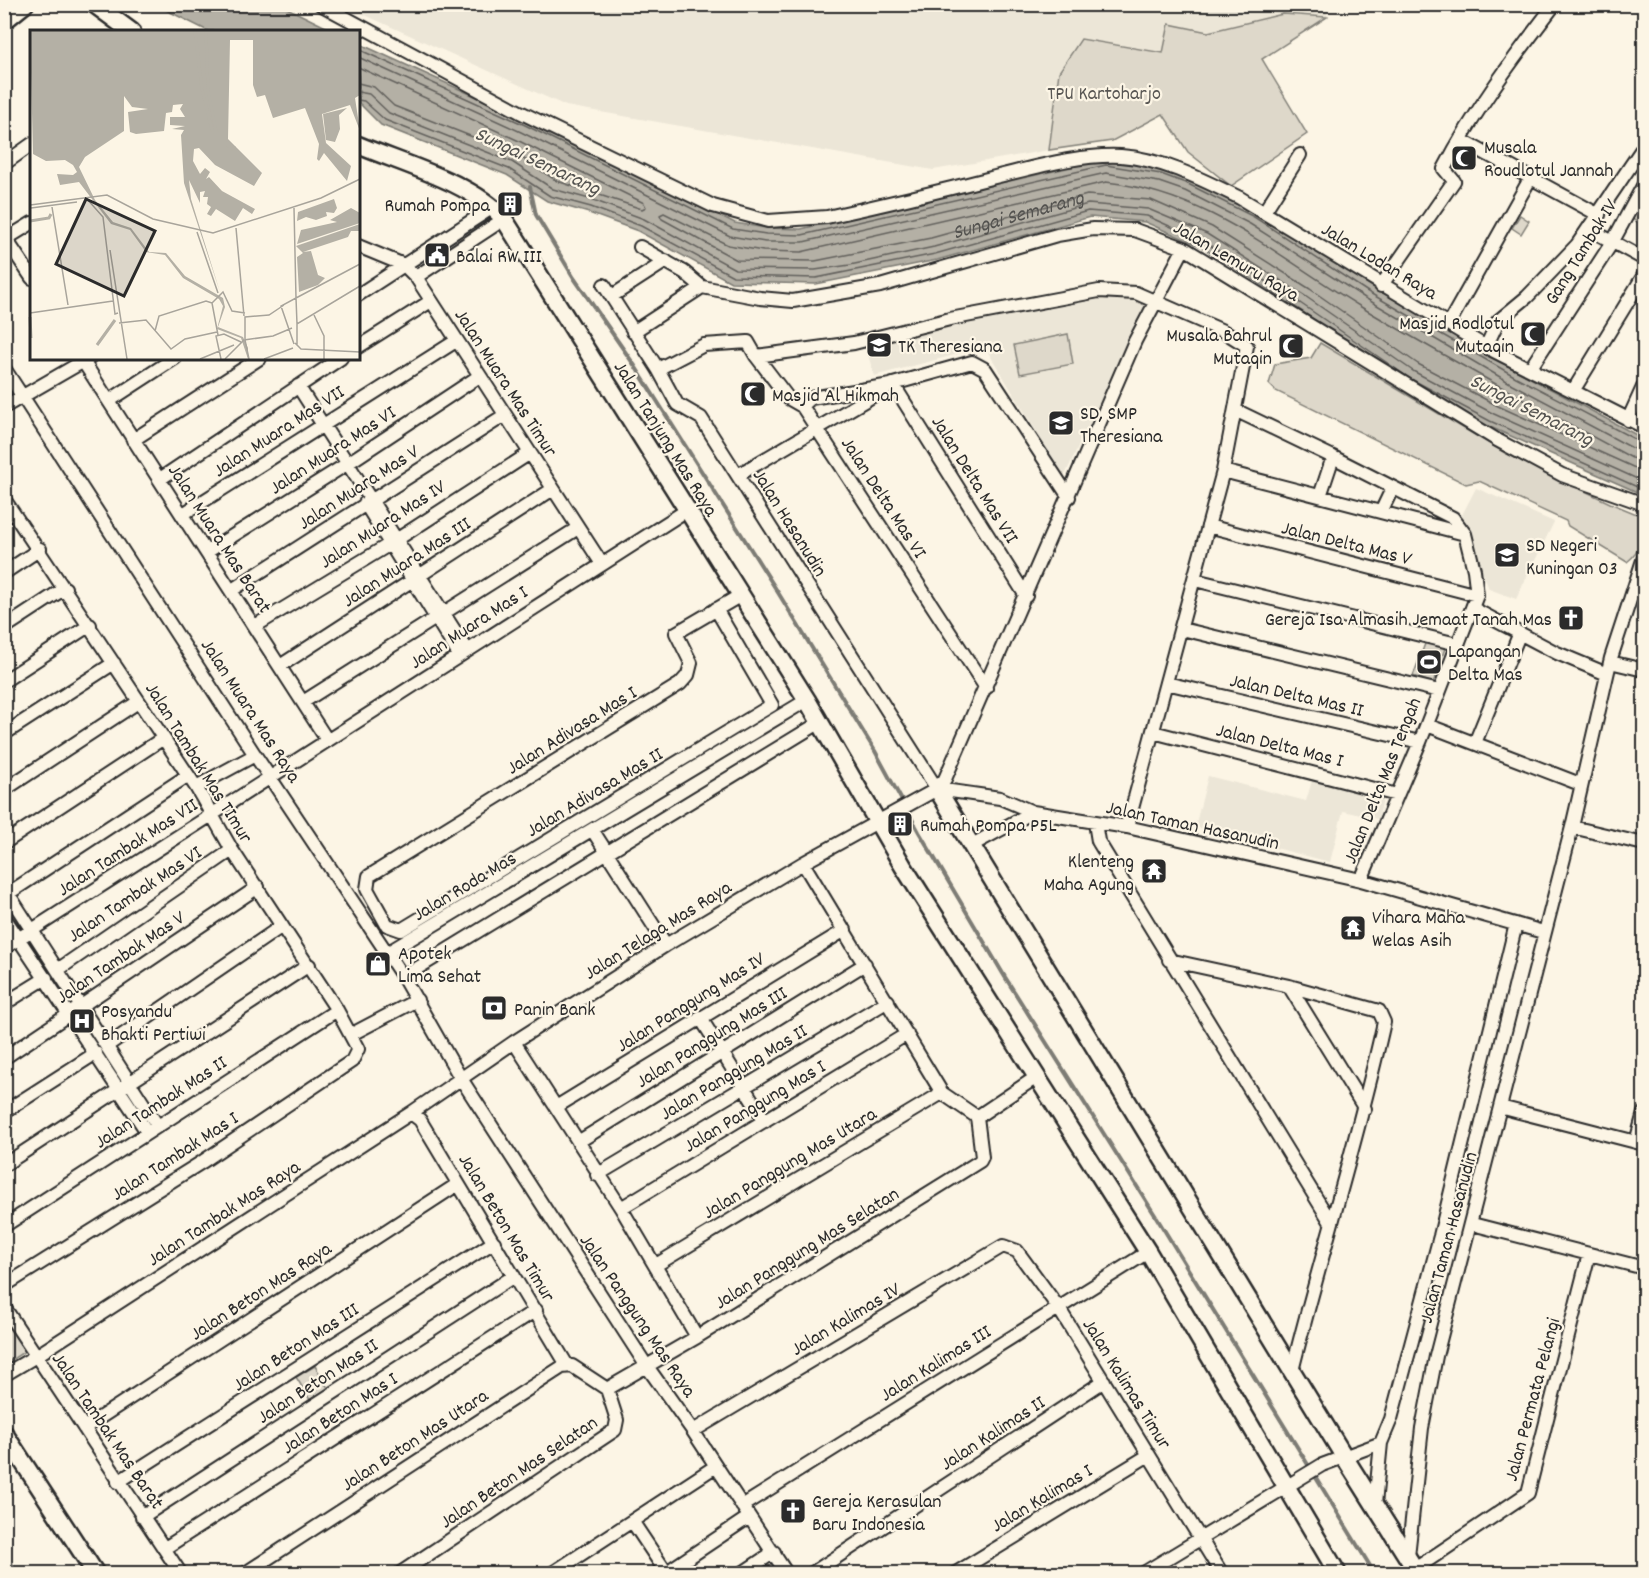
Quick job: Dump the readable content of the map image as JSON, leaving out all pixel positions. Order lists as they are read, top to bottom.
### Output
{
  "streets": {
    "street": [
      "Gang Tambak IV",
      "Jalan Lemuru Raya",
      "Jalan Lodan Raya",
      "Jalan Muara Mas Timur",
      "Jalan Muara Mas VII",
      "Jalan Tanjung Mas Raya",
      "Jalan Muara Mas VI",
      "Jalan Delta Mas VII",
      "Jalan Muara Mas V",
      "Jalan Delta Mas VI",
      "Jalan Hasanudin",
      "Jalan Muara Mas IV",
      "Jalan Muara Mas Barat",
      "Jalan Delta Mas V",
      "Jalan Muara Mas III",
      "Jalan Muara Mas I",
      "Jalan Delta Mas II",
      "Jalan Muara Mas Raya",
      "Jalan Adivasa Mas I",
      "Jalan Delta Mas I",
      "Jalan Tambak Mas TImur",
      "Jalan Delta Mas Tengah",
      "Jalan Adivasa Mas II",
      "Jalan Taman Hasanudin",
      "Jalan Tambak Mas VII",
      "Jalan Roda Mas",
      "Jalan Tambak Mas VI",
      "Jalan Telaga Mas Raya",
      "Jalan Tambak Mas V",
      "Jalan Panggung Mas IV",
      "Jalan Panggung Mas III",
      "Jalan Panggung Mas II",
      "Jalan Tambak Mas II",
      "Jalan Panggung Mas I",
      "Jalan Tambak Mas I",
      "Jalan Panggung Mas Utara",
      "Jalan Tambak Mas Raya",
      "Jalan Beton Mas Timur",
      "Jalan Panggung Mas Selatan",
      "Jalan Beton Mas Raya",
      "Jalan Panggung Mas Raya",
      "Jalan Kalimas IV",
      "Jalan Beton Mas III",
      "Jalan Kalimas III",
      "Jalan Beton Mas II",
      "Jalan Kalimas Timur",
      "Jalan Permata Pelangi",
      "Jalan Beton Mas I",
      "Jalan Tambak Mas Barat",
      "Jalan Kalimas II",
      "Jalan Beton Mas Utara",
      "Jalan Beton Mas Selatan",
      "Jalan Kalimas I"
    ]
  },
  "crossings": [
    ["Gang Tambak IV", "Jalan Lodan Raya"],
    ["Jalan Muara Mas Timur", "Jalan Muara Mas VII"],
    ["Jalan Muara Mas Timur", "Jalan Muara Mas VI"],
    ["Jalan Muara Mas Timur", "Jalan Muara Mas V"],
    ["Jalan Muara Mas Timur", "Jalan Muara Mas IV"],
    ["Jalan Muara Mas Timur", "Jalan Muara Mas III"],
    ["Jalan Muara Mas Timur", "Jalan Muara Mas I"],
    ["Jalan Muara Mas VII", "Jalan Muara Mas Barat"],
    ["Jalan Tanjung Mas Raya", "Jalan Muara Mas I"],
    ["Jalan Tanjung Mas Raya", "Jalan Adivasa Mas I"],
    ["Jalan Tanjung Mas Raya", "Jalan Roda Mas"],
    ["Jalan Tanjung Mas Raya", "Jalan Telaga Mas Raya"],
    ["Jalan Tanjung Mas Raya", "Jalan Kalimas III"],
    ["Jalan Muara Mas VI", "Jalan Muara Mas Barat"],
    ["Jalan Muara Mas V", "Jalan Muara Mas Barat"],
    ["Jalan Hasanudin", "Jalan Taman Hasanudin"],
    ["Jalan Hasanudin", "Jalan Telaga Mas Raya"],
    ["Jalan Muara Mas IV", "Jalan Muara Mas Barat"],
    ["Jalan Muara Mas Barat", "Jalan Muara Mas III"],
    ["Jalan Muara Mas Barat", "Jalan Muara Mas I"],
    ["Jalan Delta Mas V", "Jalan Delta Mas Tengah"],
    ["Jalan Muara Mas I", "Jalan Muara Mas Raya"],
    ["Jalan Muara Mas I", "Jalan Tambak Mas VII"],
    ["Jalan Delta Mas II", "Jalan Delta Mas Tengah"],
    ["Jalan Muara Mas Raya", "Jalan Tambak Mas VII"],
    ["Jalan Muara Mas Raya", "Jalan Roda Mas"],
    ["Jalan Muara Mas Raya", "Jalan Telaga Mas Raya"],
    ["Jalan Muara Mas Raya", "Jalan Tambak Mas Raya"],
    ["Jalan Muara Mas Raya", "Jalan Panggung Mas Raya"],
    ["Jalan Adivasa Mas I", "Jalan Adivasa Mas II"],
    ["Jalan Delta Mas I", "Jalan Delta Mas Tengah"],
    ["Jalan Tambak Mas TImur", "Jalan Tambak Mas VII"],
    ["Jalan Tambak Mas TImur", "Jalan Tambak Mas VI"],
    ["Jalan Tambak Mas TImur", "Jalan Tambak Mas V"],
    ["Jalan Tambak Mas TImur", "Jalan Tambak Mas II"],
    ["Jalan Tambak Mas TImur", "Jalan Tambak Mas I"],
    ["Jalan Delta Mas Tengah", "Jalan Taman Hasanudin"],
    ["Jalan Taman Hasanudin", "Jalan Telaga Mas Raya"],
    ["Jalan Taman Hasanudin", "Jalan Permata Pelangi"],
    ["Jalan Telaga Mas Raya", "Jalan Tambak Mas Raya"],
    ["Jalan Telaga Mas Raya", "Jalan Panggung Mas Raya"],
    ["Jalan Tambak Mas Raya", "Jalan Beton Mas Timur"],
    ["Jalan Tambak Mas Raya", "Jalan Panggung Mas Raya"],
    ["Jalan Tambak Mas Raya", "Jalan Tambak Mas Barat"],
    ["Jalan Beton Mas Timur", "Jalan Beton Mas Raya"],
    ["Jalan Beton Mas Timur", "Jalan Beton Mas III"],
    ["Jalan Beton Mas Timur", "Jalan Beton Mas II"],
    ["Jalan Beton Mas Timur", "Jalan Beton Mas I"],
    ["Jalan Beton Mas Timur", "Jalan Beton Mas Utara"],
    ["Jalan Panggung Mas Selatan", "Jalan Panggung Mas Raya"],
    ["Jalan Panggung Mas Selatan", "Jalan Beton Mas Selatan"],
    ["Jalan Beton Mas Raya", "Jalan Tambak Mas Barat"],
    ["Jalan Panggung Mas Raya", "Jalan Kalimas IV"],
    ["Jalan Panggung Mas Raya", "Jalan Kalimas III"],
    ["Jalan Panggung Mas Raya", "Jalan Beton Mas Selatan"],
    ["Jalan Kalimas IV", "Jalan Kalimas Timur"],
    ["Jalan Beton Mas III", "Jalan Tambak Mas Barat"],
    ["Jalan Kalimas III", "Jalan Kalimas Timur"],
    ["Jalan Beton Mas II", "Jalan Tambak Mas Barat"],
    ["Jalan Kalimas Timur", "Jalan Kalimas II"],
    ["Jalan Kalimas Timur", "Jalan Kalimas I"],
    ["Jalan Beton Mas I", "Jalan Tambak Mas Barat"]
  ],
  "water": ["Sungai Semarang"],
  "parks": ["TPU Kartoharjo"],
  "places": {
    "mosque": [
      "Musala Roudlotul Jannah",
      "Masjid Rodlotul Mutaqin",
      "Musala Bahrul Mutaqin",
      "Masjid Al Hikmah"
    ],
    "building": ["Rumah Pompa", "Rumah Pompa P5L"],
    "public building": ["Balai RW III"],
    "school or university": ["TK Theresiana", "SD, SMP Theresiana", "SD Negeri Kuningan 03"],
    "church": ["Gereja Isa Almasih Jemaat Tanah Mas", "Gereja Kerasulan Baru Indonesia"],
    "sports": ["Lapangan Delta Mas"],
    "temple": ["Klenteng Maha Agung", "Vihara Maha Welas Asih"],
    "shop": ["Apotek Lima Sehat"],
    "bank": ["Panin Bank"],
    "hospital": ["Posyandu Bhakti Pertiwi"]
  }
}
